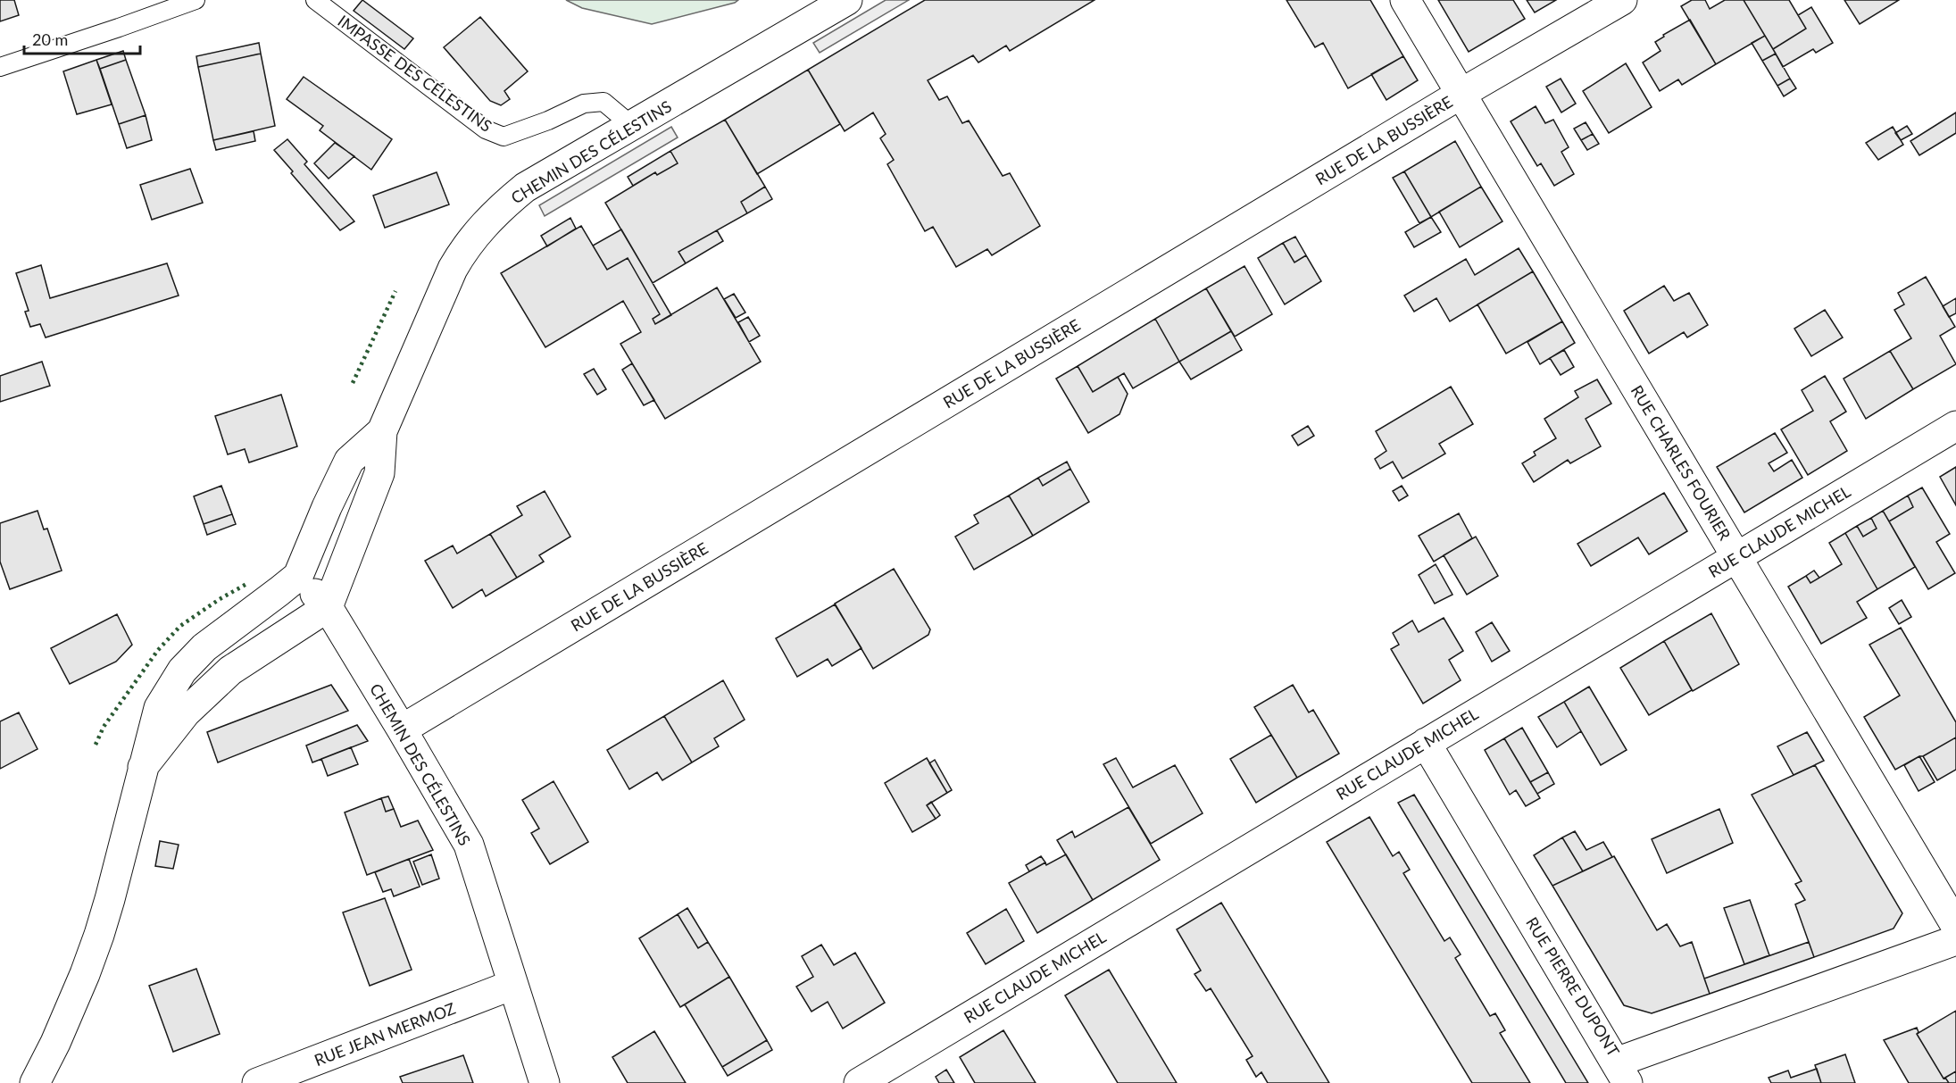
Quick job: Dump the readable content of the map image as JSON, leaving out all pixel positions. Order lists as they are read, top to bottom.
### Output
{
  "streets": {
    "street": [
      "RUE DE LA BUSSIÈRE",
      "CHEMIN DES CÉLESTINS",
      "RUE CHARLES FOURIER",
      "RUE CLAUDE MICHEL",
      "RUE PIERRE DUPONT",
      "RUE JEAN MERMOZ"
    ],
    "lane": ["IMPASSE DES CÉLESTINS"]
  },
  "crossings": [
    ["IMPASSE DES CÉLESTINS", "CHEMIN DES CÉLESTINS"],
    ["RUE DE LA BUSSIÈRE", "CHEMIN DES CÉLESTINS"],
    ["RUE DE LA BUSSIÈRE", "RUE CHARLES FOURIER"],
    ["CHEMIN DES CÉLESTINS", "RUE JEAN MERMOZ"],
    ["RUE CHARLES FOURIER", "RUE CLAUDE MICHEL"],
    ["RUE CLAUDE MICHEL", "RUE PIERRE DUPONT"]
  ],
  "scale_bar": "20 m"
}
